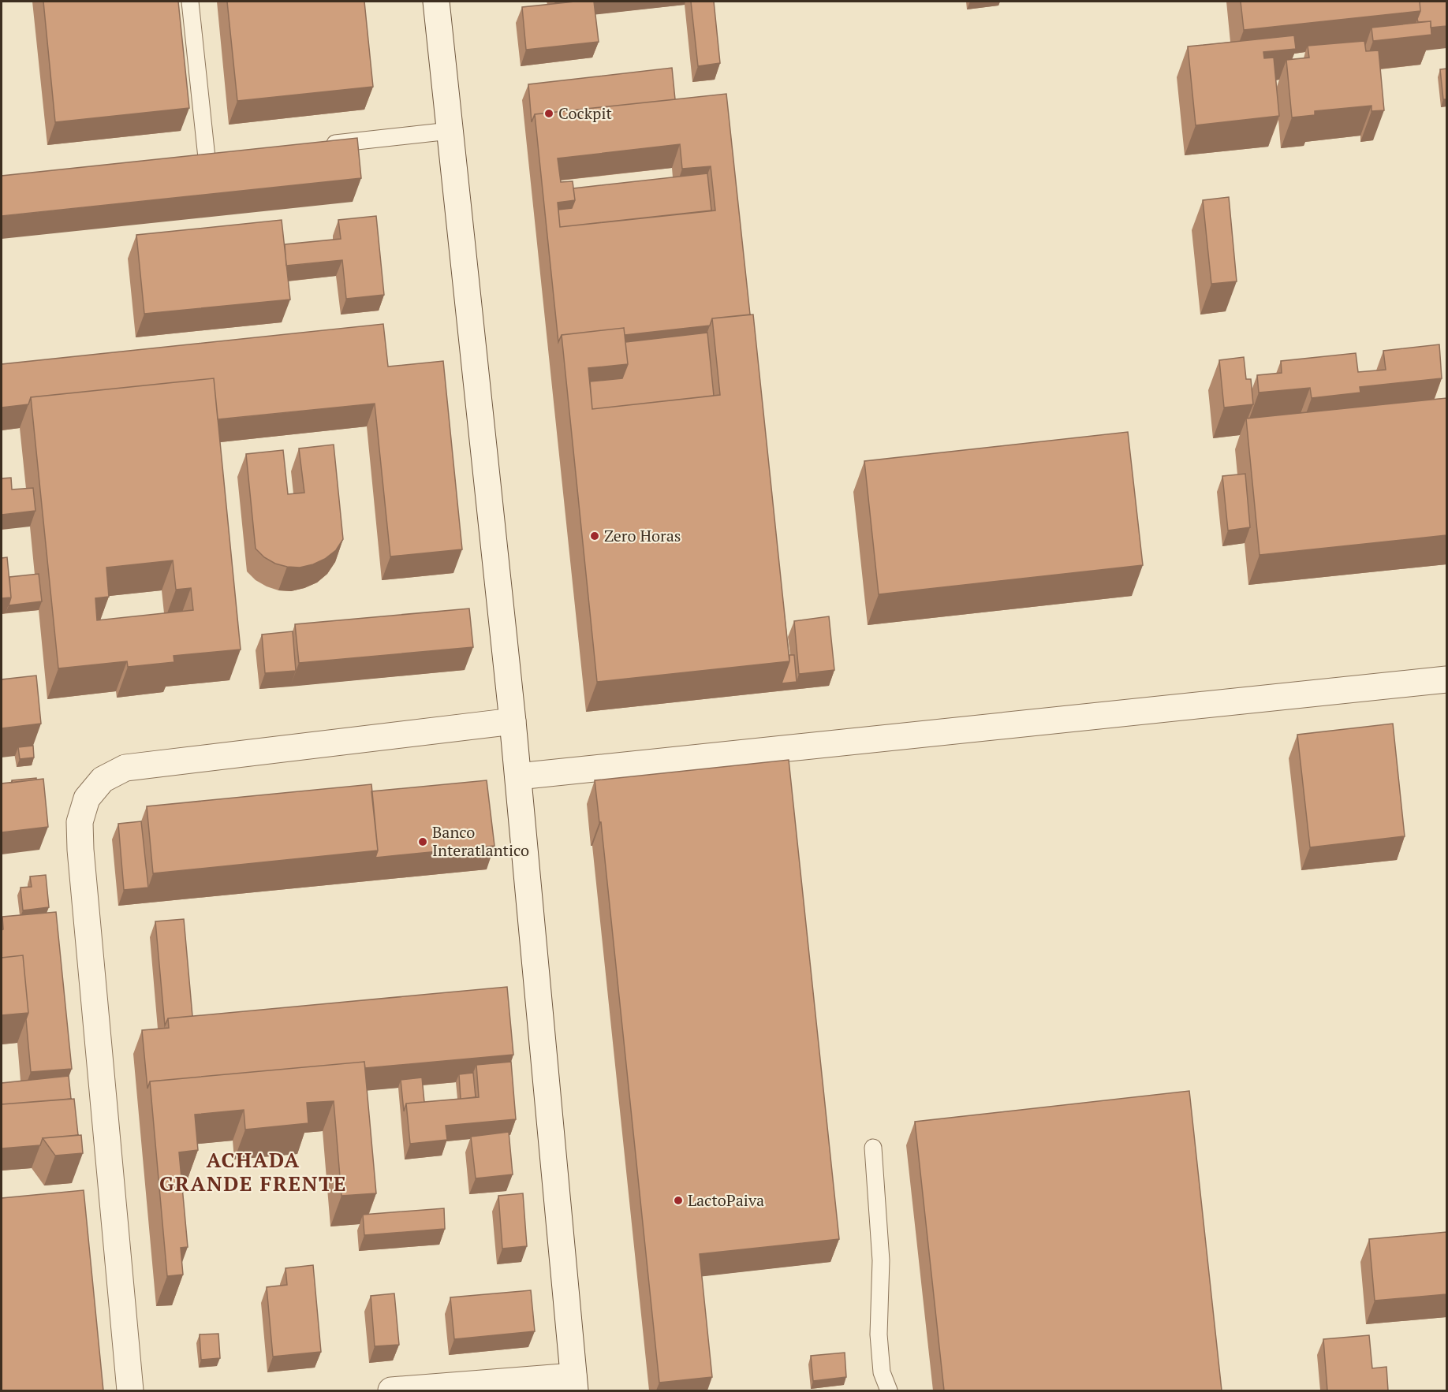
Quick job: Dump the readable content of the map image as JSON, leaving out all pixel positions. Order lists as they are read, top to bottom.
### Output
{
  "districts": ["ACHADA GRANDE FRENTE"],
  "places": [
    "Cockpit",
    "Zero Horas",
    "Banco Interatlantico",
    "LactoPaiva"
  ]
}
